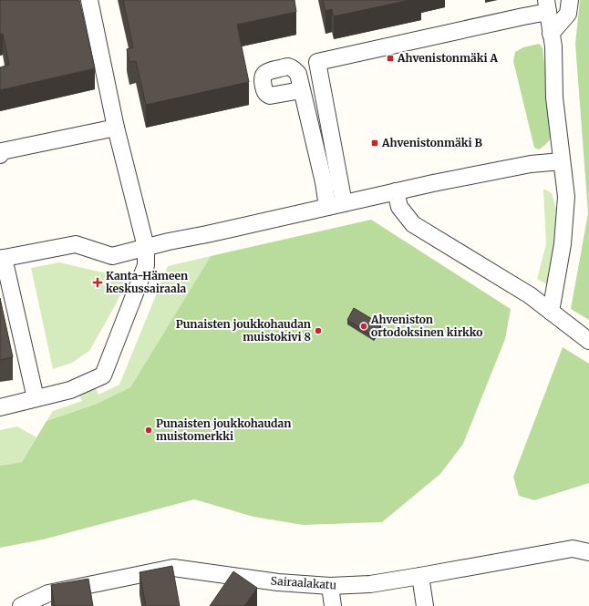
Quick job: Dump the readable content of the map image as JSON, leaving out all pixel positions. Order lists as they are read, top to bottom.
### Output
{
  "streets": {
    "street": ["Sairaalakatu"]
  },
  "places": {
    "transit": ["Ahvenistonmäki A", "Ahvenistonmäki B"],
    "health": ["Kanta-Hämeen keskussairaala"],
    "other": ["Ahveniston ortodoksinen kirkko", "Punaisten joukkohaudan muistokivi 8", "Punaisten joukkohaudan muistomerkki"]
  }
}
